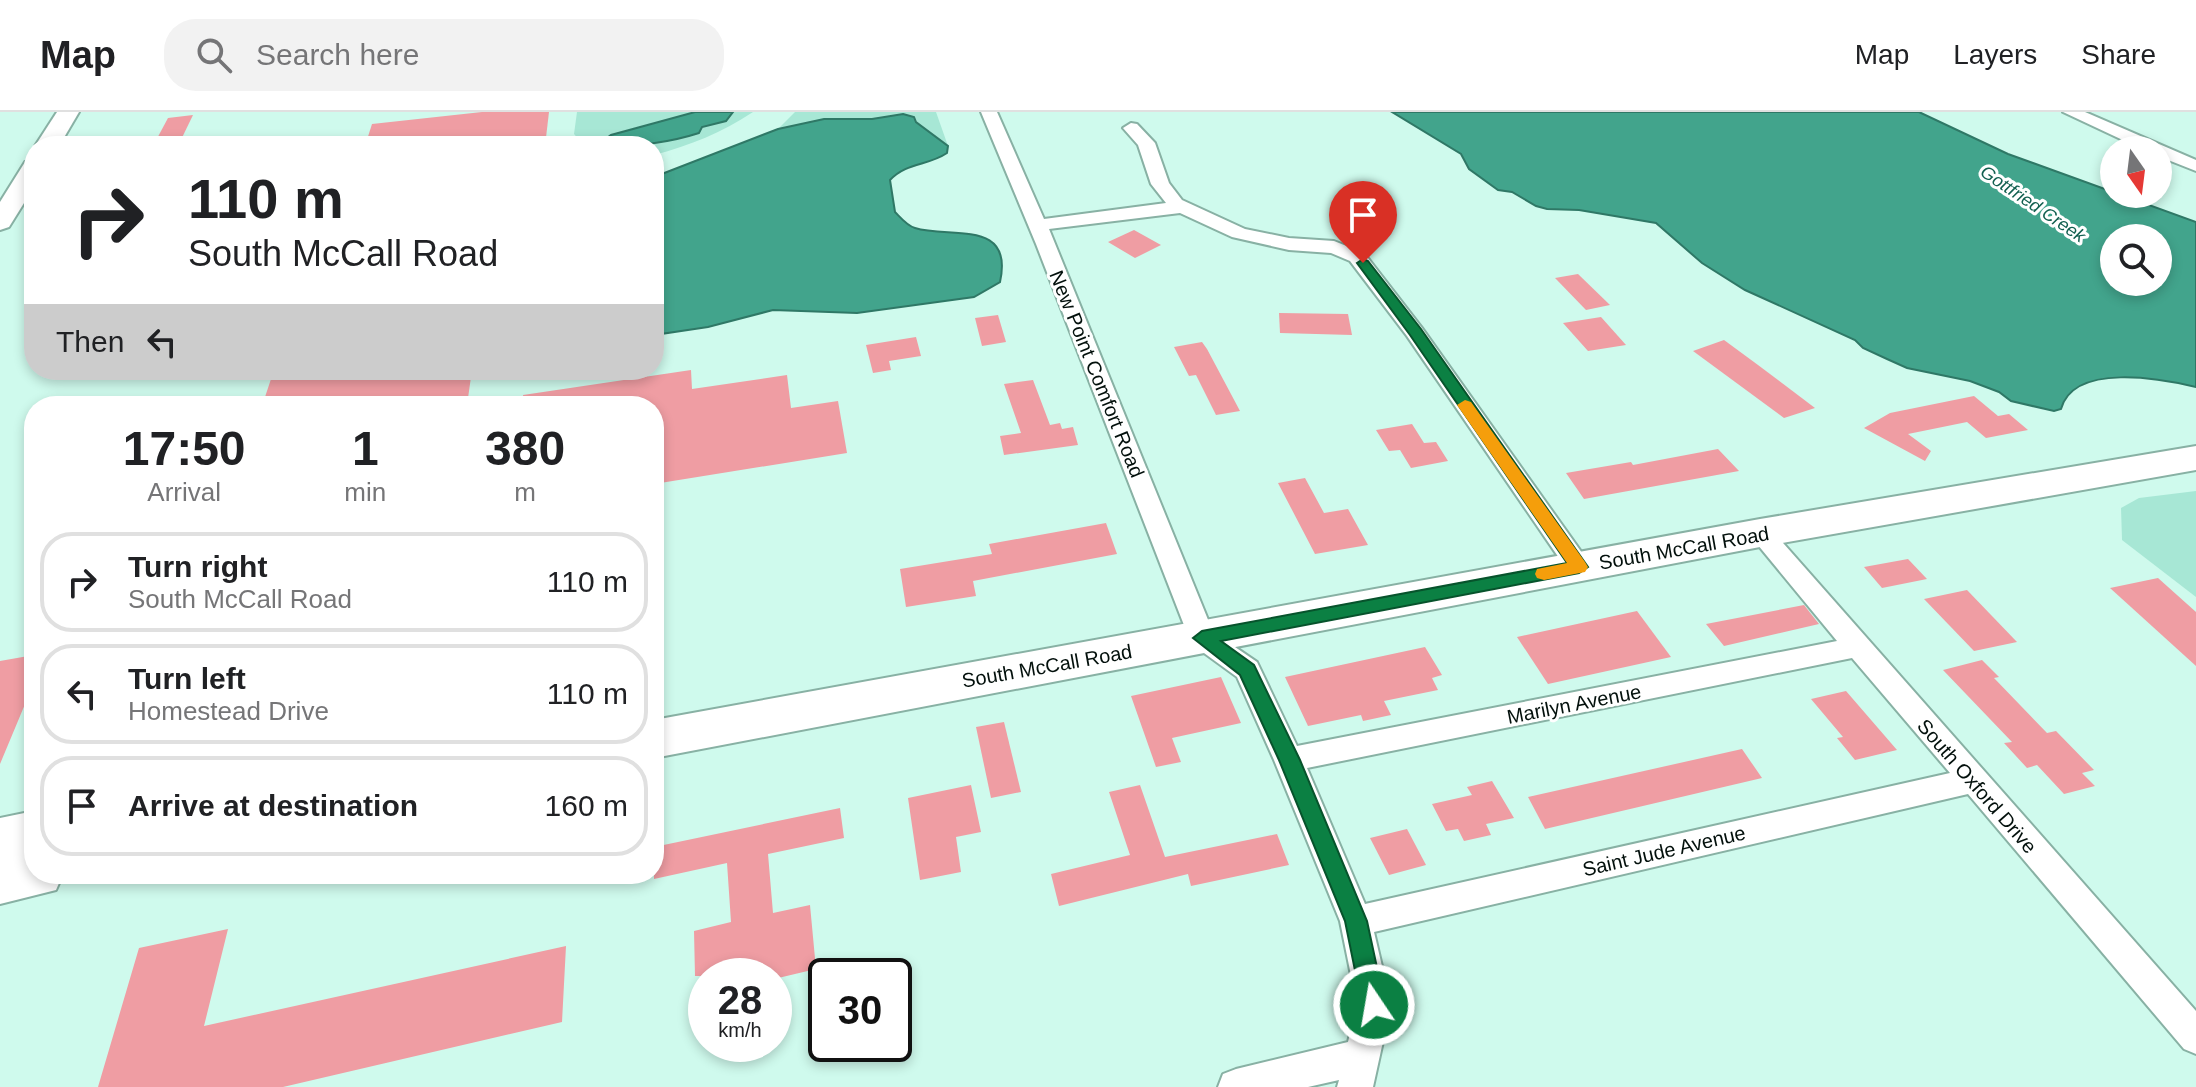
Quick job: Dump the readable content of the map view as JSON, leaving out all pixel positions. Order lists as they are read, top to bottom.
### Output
{
  "streets": {
    "main road": ["South McCall Road"],
    "street": [
      "New Point Comfort Road",
      "Marilyn Avenue",
      "South Oxford Drive",
      "Saint Jude Avenue"
    ]
  },
  "crossings": [
    ["New Point Comfort Road", "South McCall Road"],
    ["South McCall Road", "South Oxford Drive"],
    ["Marilyn Avenue", "South Oxford Drive"],
    ["South Oxford Drive", "Saint Jude Avenue"]
  ],
  "water": ["Gottfried Creek"],
  "north": "bottom",
  "page": {
    "header": "Map",
    "search": "Search here",
    "nav": ["Map", "Layers", "Share"],
    "turn": ["110 m", "South McCall Road"],
    "then": "Then",
    "eta": [
      "17:50",
      "Arrival",
      "1",
      "min",
      "380",
      "m"
    ],
    "list": [
      {
        "name": "Turn right",
        "note": "South McCall Road",
        "value": "110 m"
      },
      {
        "name": "Turn left",
        "note": "Homestead Drive",
        "value": "110 m"
      },
      {
        "name": "Arrive at destination",
        "value": "160 m"
      }
    ],
    "speed": "28 km/h",
    "limit": "30"
  }
}
